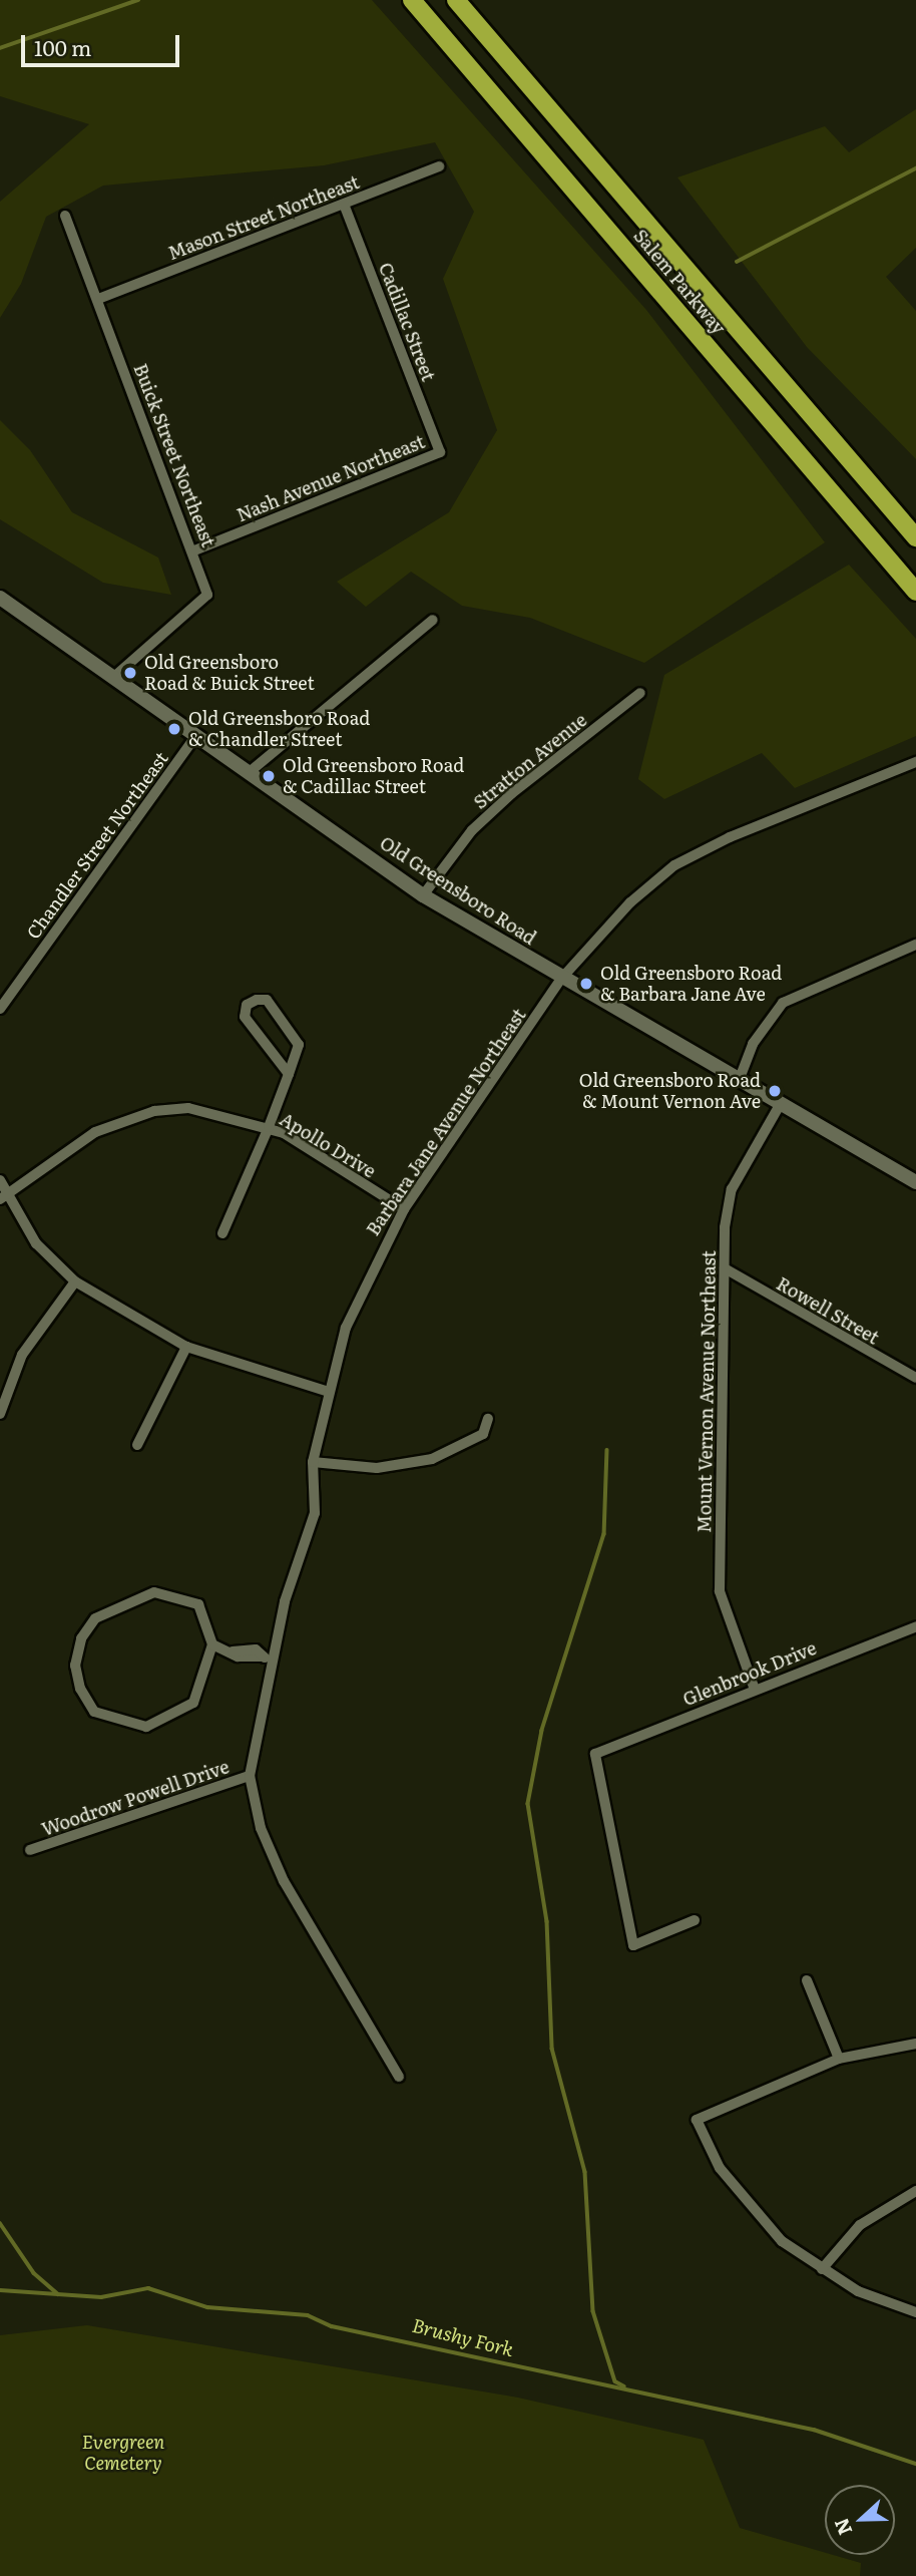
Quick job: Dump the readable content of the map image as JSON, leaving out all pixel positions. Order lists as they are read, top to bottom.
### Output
{
  "streets": {
    "highway": ["Salem Parkway"],
    "street": [
      "Mason Street Northeast",
      "Cadillac Street",
      "Buick Street Northeast",
      "Nash Avenue Northeast",
      "Stratton Avenue",
      "Chandler Street Northeast",
      "Old Greensboro Road",
      "Barbara Jane Avenue Northeast",
      "Apollo Drive",
      "Rowell Street",
      "Mount Vernon Avenue Northeast",
      "Glenbrook Drive",
      "Woodrow Powell Drive"
    ]
  },
  "crossings": [
    ["Mason Street Northeast", "Cadillac Street"],
    ["Mason Street Northeast", "Buick Street Northeast"],
    ["Cadillac Street", "Nash Avenue Northeast"],
    ["Buick Street Northeast", "Nash Avenue Northeast"],
    ["Buick Street Northeast", "Old Greensboro Road"],
    ["Stratton Avenue", "Old Greensboro Road"],
    ["Chandler Street Northeast", "Old Greensboro Road"],
    ["Old Greensboro Road", "Barbara Jane Avenue Northeast"],
    ["Old Greensboro Road", "Mount Vernon Avenue Northeast"],
    ["Barbara Jane Avenue Northeast", "Apollo Drive"],
    ["Barbara Jane Avenue Northeast", "Woodrow Powell Drive"],
    ["Rowell Street", "Mount Vernon Avenue Northeast"],
    ["Mount Vernon Avenue Northeast", "Glenbrook Drive"]
  ],
  "water": ["Brushy Fork"],
  "parks": ["Evergreen Cemetery"],
  "places": [
    "Old Greensboro Road & Buick Street",
    "Old Greensboro Road & Chandler Street",
    "Old Greensboro Road & Cadillac Street",
    "Old Greensboro Road & Barbara Jane Ave",
    "Old Greensboro Road & Mount Vernon Ave"
  ],
  "scale_bar": "100 m",
  "north": "left"
}
